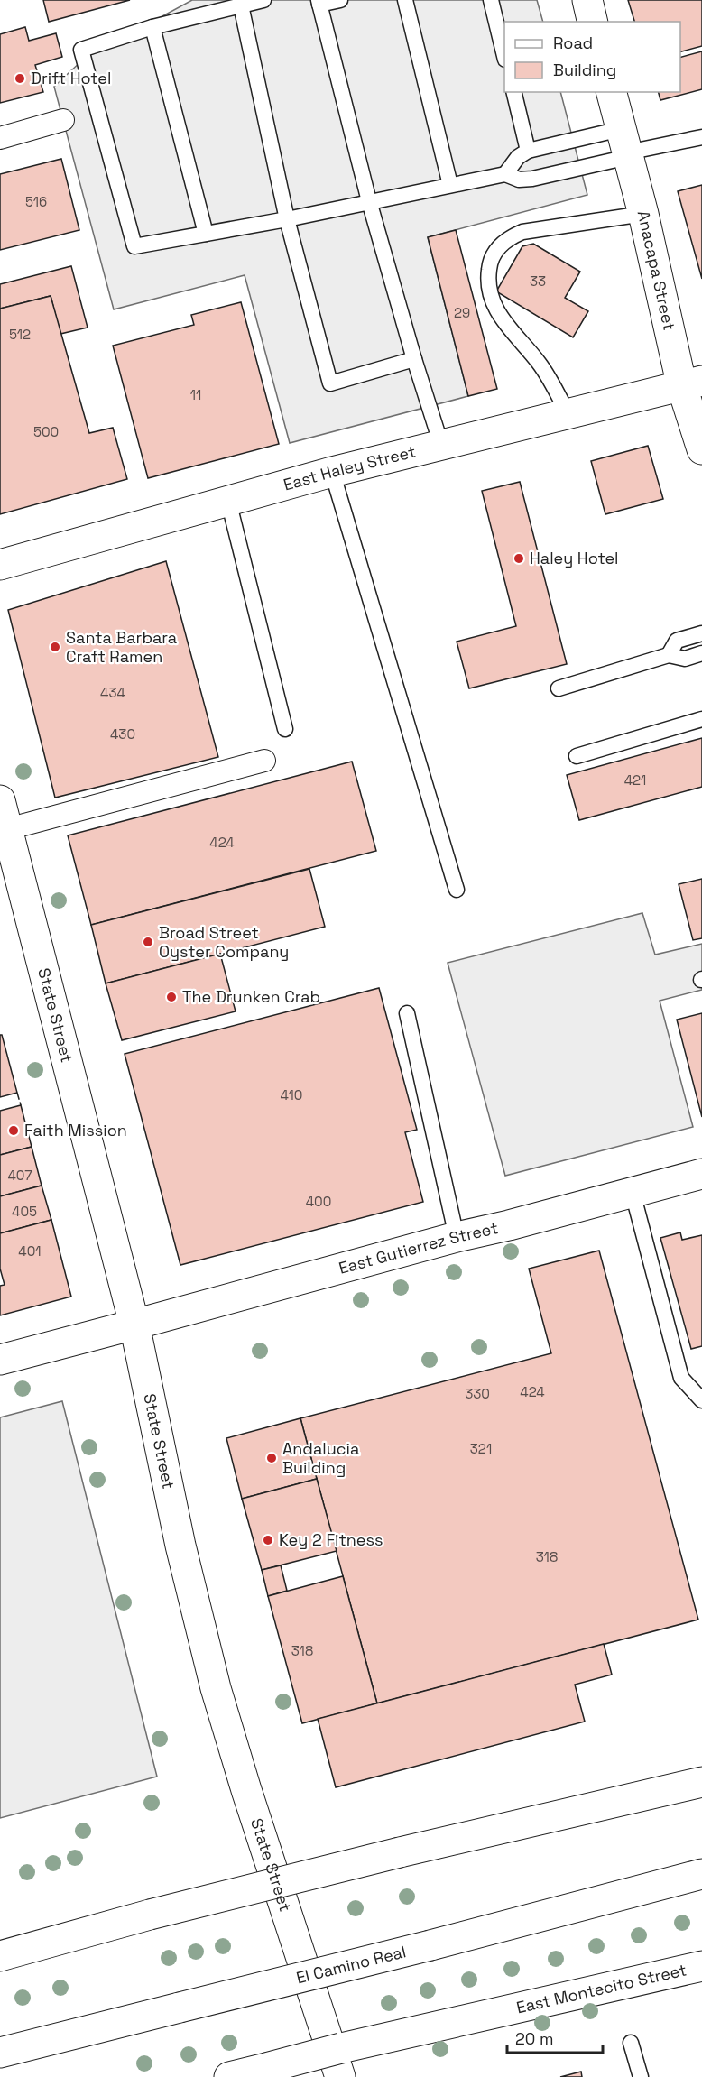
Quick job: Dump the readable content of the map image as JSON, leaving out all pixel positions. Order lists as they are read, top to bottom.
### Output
{
  "streets": {
    "main road": [
      "Anacapa Street",
      "East Haley Street",
      "State Street",
      "East Gutierrez Street",
      "El Camino Real",
      "East Montecito Street"
    ]
  },
  "crossings": [
    ["Anacapa Street", "East Haley Street"],
    ["State Street", "East Gutierrez Street"]
  ],
  "places": [
    "Drift Hotel",
    "Haley Hotel",
    "Santa Barbara Craft Ramen",
    "Broad Street Oyster Company",
    "The Drunken Crab",
    "Faith Mission",
    "Andalucia Building",
    "Key 2 Fitness"
  ],
  "house_numbers": [
    "516",
    "33",
    "29",
    "512",
    "11",
    "500",
    "434",
    "430",
    "421",
    "424",
    "410",
    "407",
    "400",
    "405",
    "401",
    "424",
    "330",
    "321",
    "318",
    "318"
  ],
  "legend": ["Road", "Building"],
  "scale_bar": "20 m"
}
